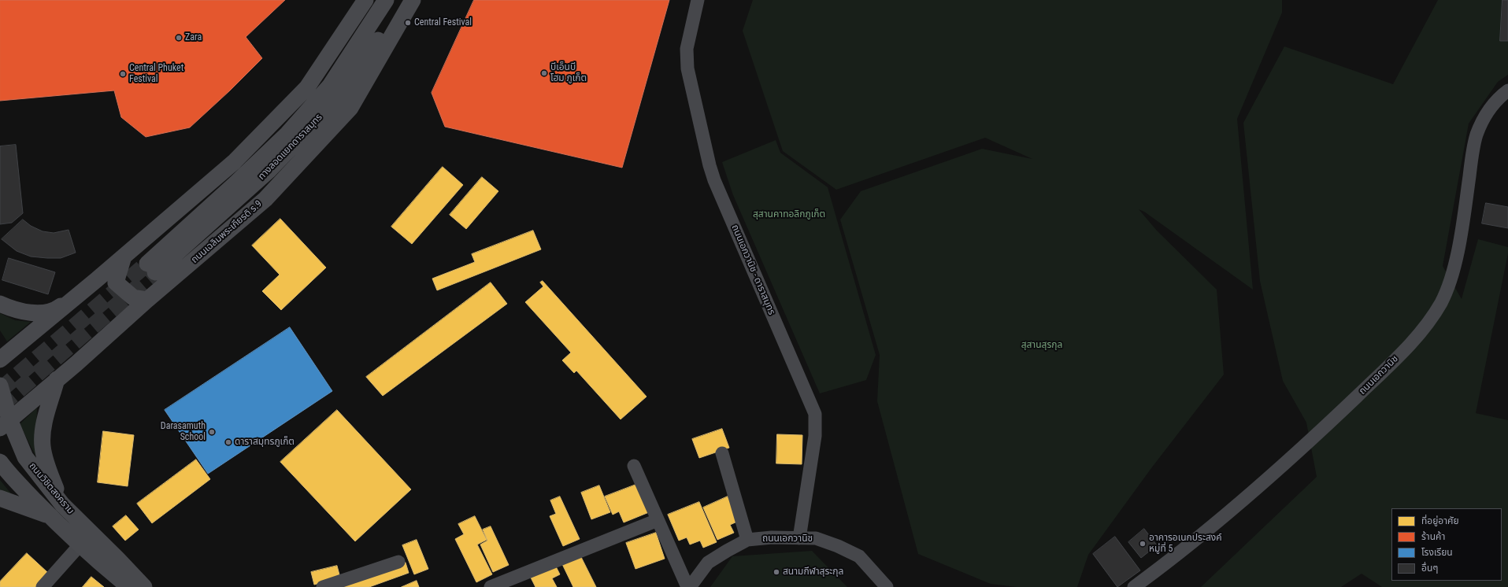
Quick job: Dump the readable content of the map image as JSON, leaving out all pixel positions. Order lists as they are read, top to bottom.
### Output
{
  "streets": {
    "main road": ["ทางลอดแยกดาราสมุทร", "ถนนเฉลิมพระเกียรติ ร.9", "ถนนวิชิตสงคราม"],
    "street": ["ถนนเอกวานิช - ดาราสมุทร", "ถนนเอกวานิช"]
  },
  "crossings": [
    ["ถนนเฉลิมพระเกียรติ ร.9", "ถนนวิชิตสงคราม"],
    ["ถนนเอกวานิช - ดาราสมุทร", "ถนนเอกวานิช"]
  ],
  "parks": ["สุสานคาทอลิกภูเก็ต", "สุสานสุรกุล"],
  "places": [
    "Central Festival",
    "Zara",
    "บีเอ็นบี โฮม ภูเก็ต",
    "Central Phuket Festival",
    "Darasamuth School",
    "ดาราสมุทรภูเก็ต",
    "อาคารอเนกประสงค์ หมู่ที่ 5",
    "สนามกีฬาสุระกุล"
  ],
  "legend": [
    "ที่อยู่อาศัย",
    "ร้านค้า",
    "โรงเรียน",
    "อื่นๆ"
  ]
}
